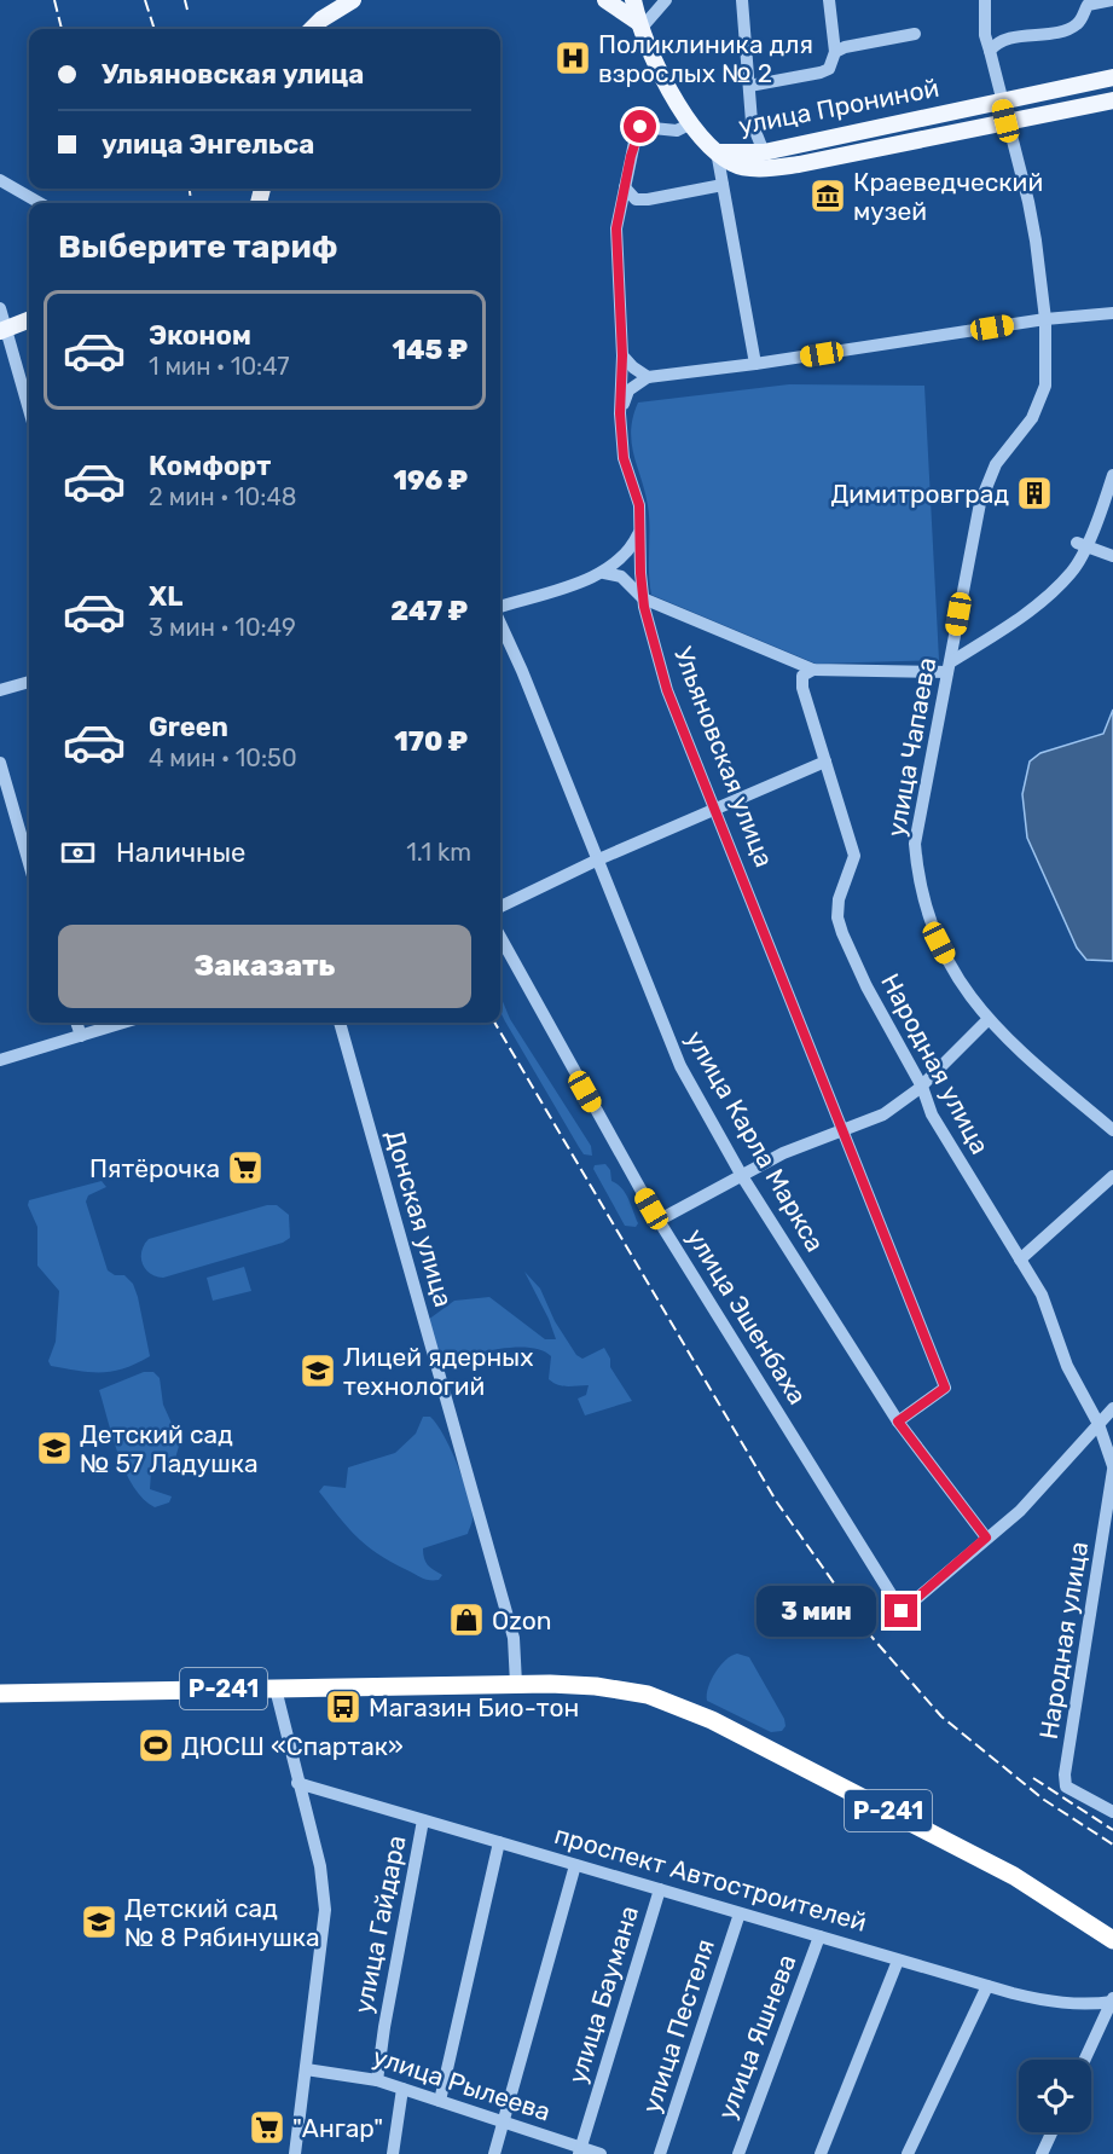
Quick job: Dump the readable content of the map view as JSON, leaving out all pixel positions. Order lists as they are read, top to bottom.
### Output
{
  "streets": {
    "highway": ["Р-241"],
    "main road": ["улица Прониной"],
    "street": [
      "улица Чапаева",
      "Ульяновская улица",
      "Народная улица",
      "улица Карла Маркса",
      "Донская улица",
      "улица Эшенбаха",
      "проспект Автостроителей",
      "улица Гайдара",
      "улица Баумана",
      "улица Пестеля",
      "улица Яшнева",
      "улица Рылеева"
    ]
  },
  "crossings": [
    ["улица Прониной", "улица Чапаева"],
    ["Ульяновская улица", "улица Карла Маркса"],
    ["улица Карла Маркса", "улица Эшенбаха"],
    ["Донская улица", "Р-241"],
    ["проспект Автостроителей", "улица Гайдара"],
    ["проспект Автостроителей", "улица Баумана"],
    ["проспект Автостроителей", "улица Пестеля"],
    ["проспект Автостроителей", "улица Яшнева"],
    ["улица Гайдара", "улица Рылеева"],
    ["улица Баумана", "улица Рылеева"]
  ],
  "places": {
    "hospital": ["Поликлиника для взрослых № 2"],
    "museum": ["Краеведческий музей"],
    "building": ["Димитровград"],
    "supermarket": ["Пятёрочка", "\"Ангар\""],
    "school or university": ["Лицей ядерных технологий", "Детский сад № 57 Ладушка", "Детский сад № 8 Рябинушка"],
    "shop": ["Ozon"],
    "bus stop": ["Магазин Био-тон"],
    "sports": ["ДЮСШ «Спартак»"]
  },
  "page": {
    "banner": ["Ульяновская улица", "улица Энгельса"],
    "heading": "Выберите тариф",
    "list": [
      {
        "name": "Эконом",
        "note": "1 мин · 10:47",
        "value": "145 ₽"
      },
      {
        "name": "Комфорт",
        "note": "2 мин · 10:48",
        "value": "196 ₽"
      },
      {
        "name": "XL",
        "note": "3 мин · 10:49",
        "value": "247 ₽"
      },
      {
        "name": "Green",
        "note": "4 мин · 10:50",
        "value": "170 ₽"
      }
    ],
    "pay": ["Наличные", "1.1 km"],
    "buttons": "Заказать",
    "bubble": "3 мин"
  }
}
